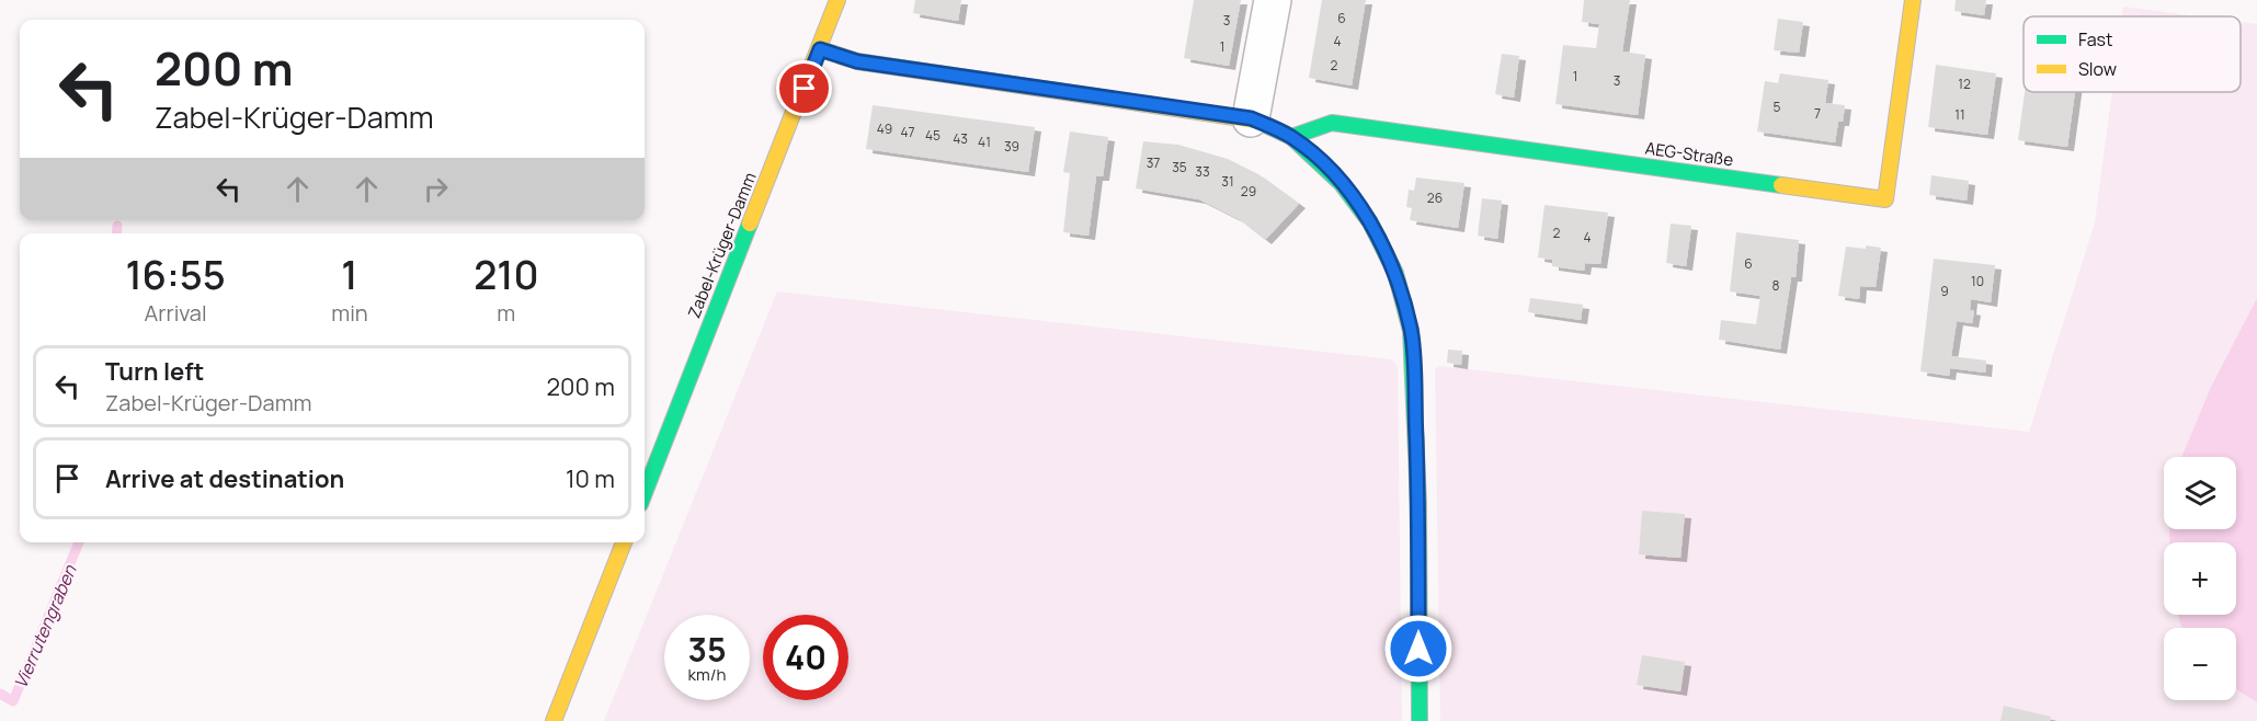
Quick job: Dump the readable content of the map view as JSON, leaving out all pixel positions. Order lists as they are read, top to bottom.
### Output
{
  "streets": {
    "street": ["AEG-Straße", "Zabel-Krüger-Damm"]
  },
  "water": ["Vierrutengraben"],
  "house_numbers": [
    "6",
    "3",
    "4",
    "1",
    "2",
    "1",
    "3",
    "12",
    "5",
    "7",
    "11",
    "49",
    "47",
    "45",
    "43",
    "41",
    "39",
    "37",
    "35",
    "33",
    "31",
    "29",
    "26",
    "2",
    "4",
    "6",
    "10",
    "8",
    "9"
  ],
  "legend": ["Fast", "Slow"],
  "page": {
    "turn": ["200 m", "Zabel-Krüger-Damm"],
    "eta": [
      "16:55",
      "Arrival",
      "1",
      "min",
      "210",
      "m"
    ],
    "list": [
      {
        "name": "Turn left",
        "note": "Zabel-Krüger-Damm",
        "value": "200 m"
      },
      {
        "name": "Arrive at destination",
        "value": "10 m"
      }
    ],
    "map_buttons": ["+", "−"],
    "speed": "35 km/h",
    "limit": "40"
  }
}
